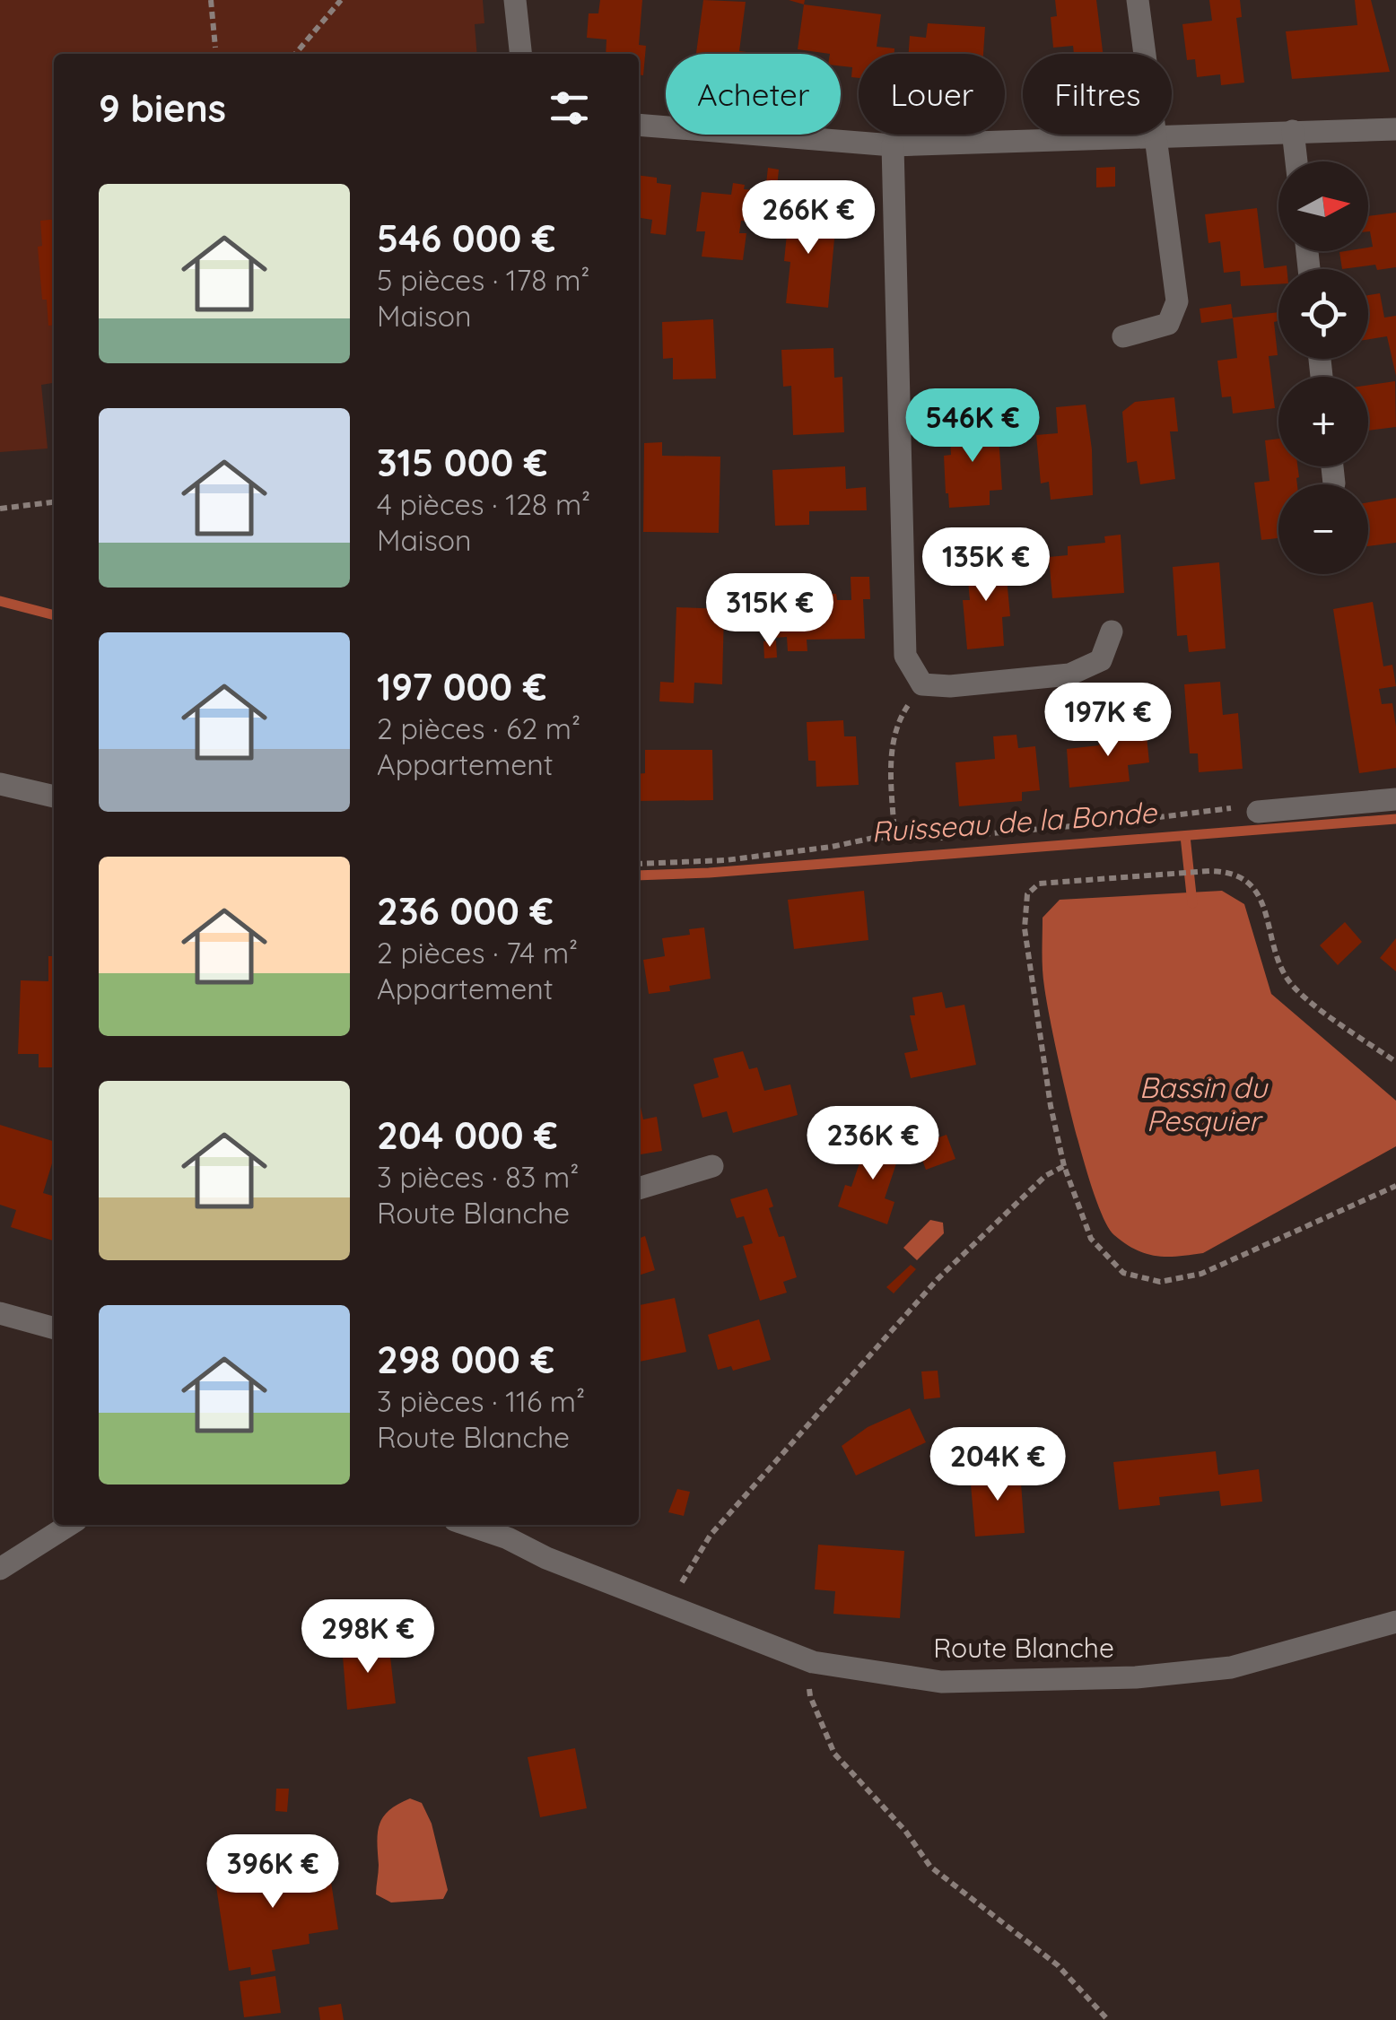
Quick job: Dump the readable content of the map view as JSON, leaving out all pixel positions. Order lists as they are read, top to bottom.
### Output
{
  "streets": {
    "street": ["Route Blanche"]
  },
  "water": ["Ruisseau de la Bonde", "Bassin du Pesquier"],
  "north": "right",
  "page": {
    "chip": ["Acheter", "Louer", "Filtres"],
    "heading": "9 biens",
    "map_buttons": ["+", "−"],
    "list": [
      {
        "name": "546 000 €",
        "note": "5 pièces · 178 m² · Maison"
      },
      {
        "name": "315 000 €",
        "note": "4 pièces · 128 m² · Maison"
      },
      {
        "name": "197 000 €",
        "note": "2 pièces · 62 m² · Appartement"
      },
      {
        "name": "236 000 €",
        "note": "2 pièces · 74 m² · Appartement"
      },
      {
        "name": "204 000 €",
        "note": "3 pièces · 83 m² · Route Blanche"
      },
      {
        "name": "298 000 €",
        "note": "3 pièces · 116 m² · Route Blanche"
      }
    ],
    "price": [
      "266K €",
      "546K €",
      "135K €",
      "315K €",
      "197K €",
      "236K €",
      "204K €",
      "298K €",
      "396K €"
    ]
  }
}
